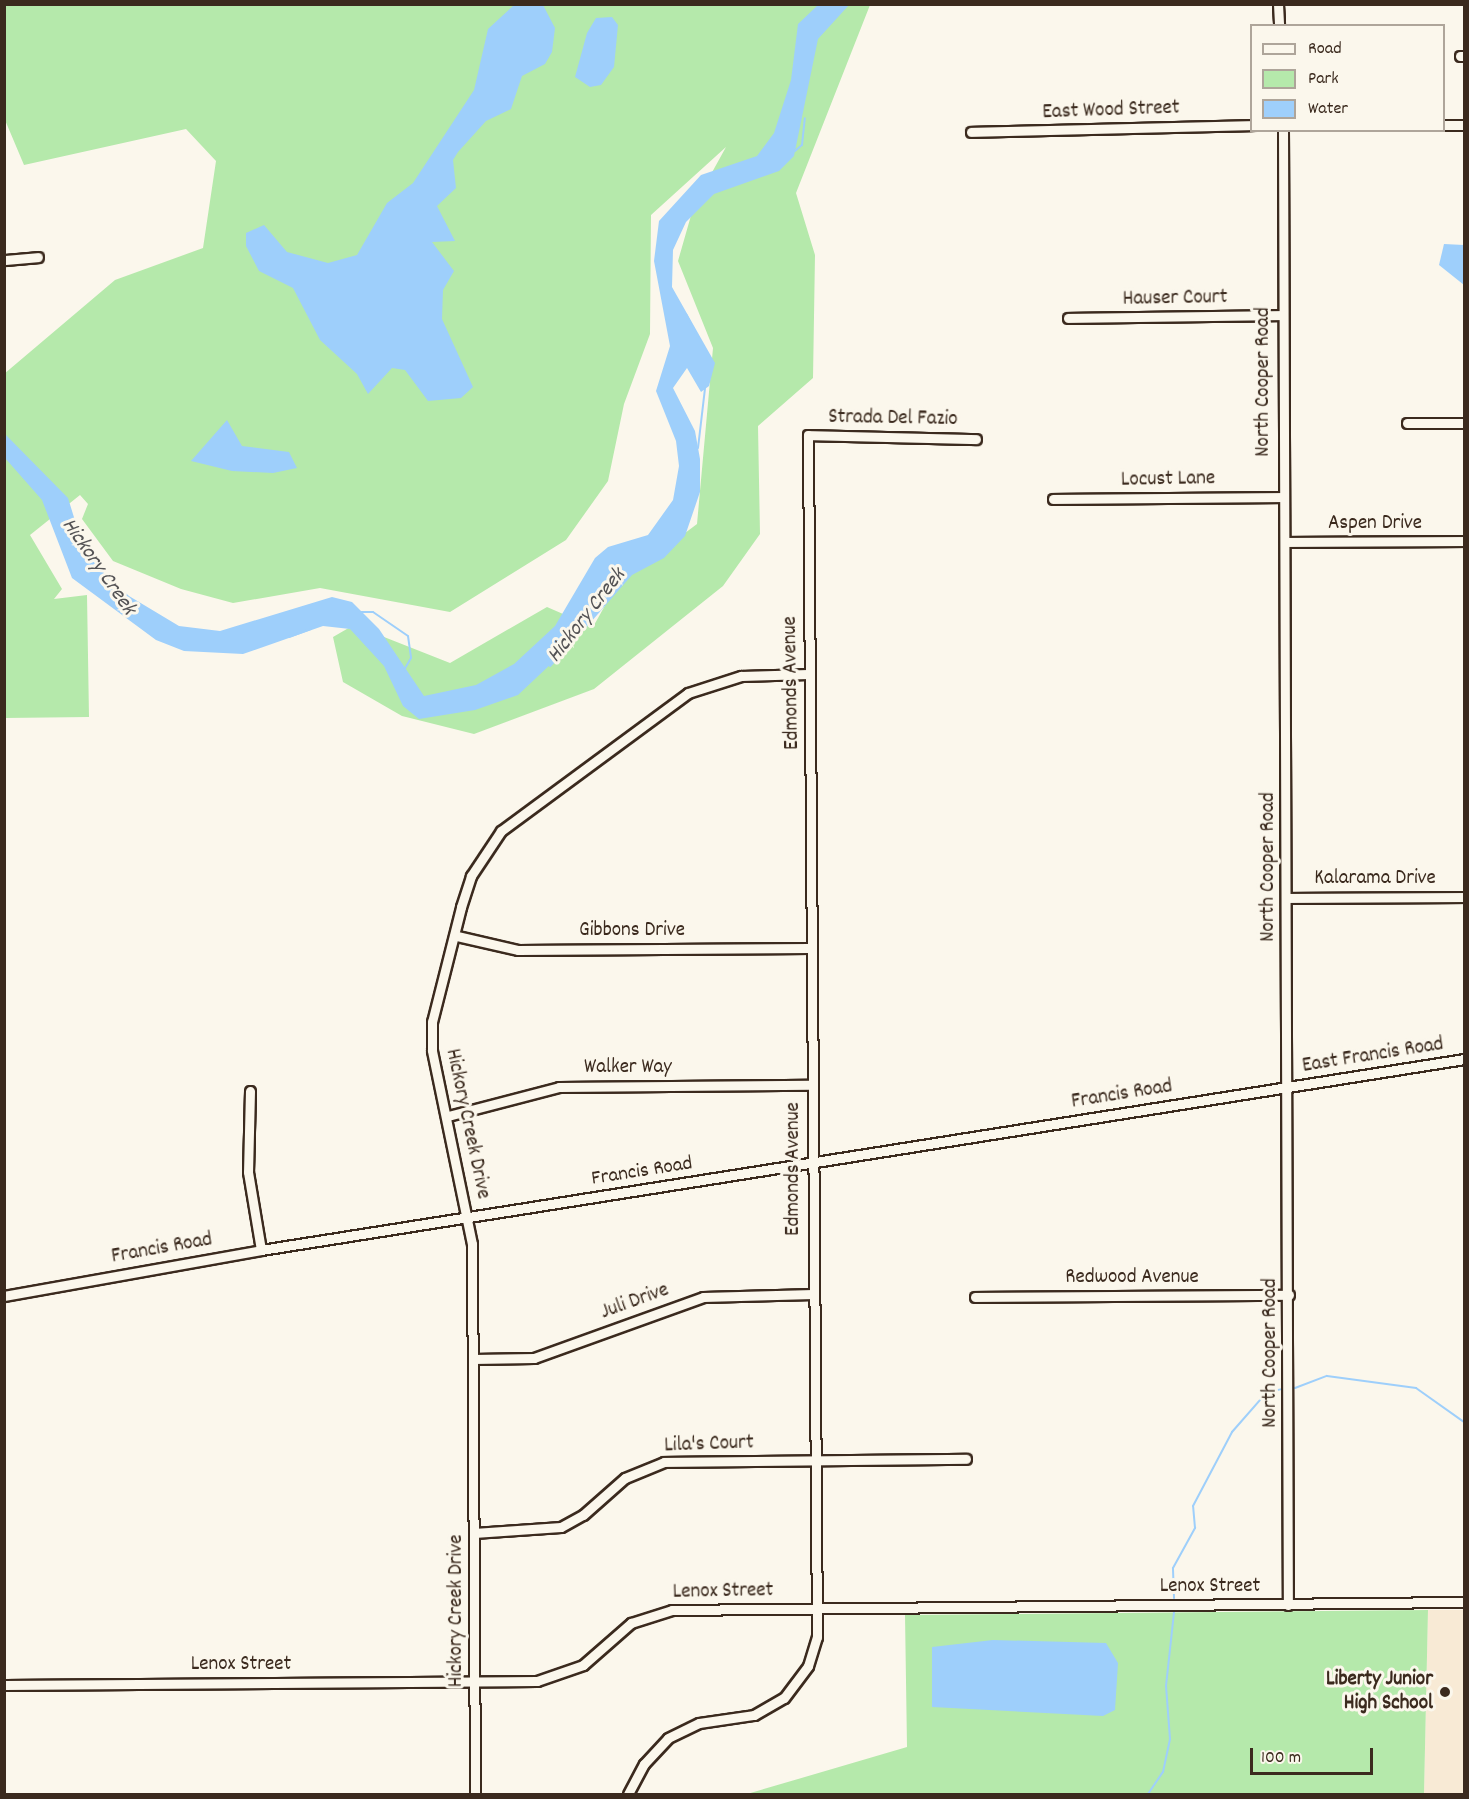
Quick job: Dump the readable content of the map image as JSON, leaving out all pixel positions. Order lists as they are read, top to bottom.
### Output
{
  "streets": {
    "street": [
      "East Wood Street",
      "Hauser Court",
      "North Cooper Road",
      "Strada Del Fazio",
      "Locust Lane",
      "Aspen Drive",
      "Edmonds Avenue",
      "Kalarama Drive",
      "Gibbons Drive",
      "East Francis Road",
      "Walker Way",
      "Francis Road",
      "Hickory Creek Drive",
      "Redwood Avenue",
      "Juli Drive",
      "Lila's Court",
      "Lenox Street"
    ]
  },
  "crossings": [
    ["Hauser Court", "North Cooper Road"],
    ["North Cooper Road", "Locust Lane"],
    ["North Cooper Road", "Aspen Drive"],
    ["North Cooper Road", "Kalarama Drive"],
    ["North Cooper Road", "East Francis Road"],
    ["North Cooper Road", "Francis Road"],
    ["North Cooper Road", "Redwood Avenue"],
    ["North Cooper Road", "Lenox Street"],
    ["Strada Del Fazio", "Edmonds Avenue"],
    ["Edmonds Avenue", "Gibbons Drive"],
    ["Edmonds Avenue", "Walker Way"],
    ["Edmonds Avenue", "Francis Road"],
    ["Edmonds Avenue", "Hickory Creek Drive"],
    ["Edmonds Avenue", "Juli Drive"],
    ["Edmonds Avenue", "Lila's Court"],
    ["Edmonds Avenue", "Lenox Street"],
    ["Gibbons Drive", "Hickory Creek Drive"],
    ["East Francis Road", "Francis Road"],
    ["Walker Way", "Hickory Creek Drive"],
    ["Francis Road", "Hickory Creek Drive"],
    ["Hickory Creek Drive", "Juli Drive"],
    ["Hickory Creek Drive", "Lila's Court"],
    ["Hickory Creek Drive", "Lenox Street"]
  ],
  "water": ["Hickory Creek"],
  "places": ["Liberty Junior High School"],
  "legend": ["Road", "Park", "Water"],
  "scale_bar": "100 m"
}
